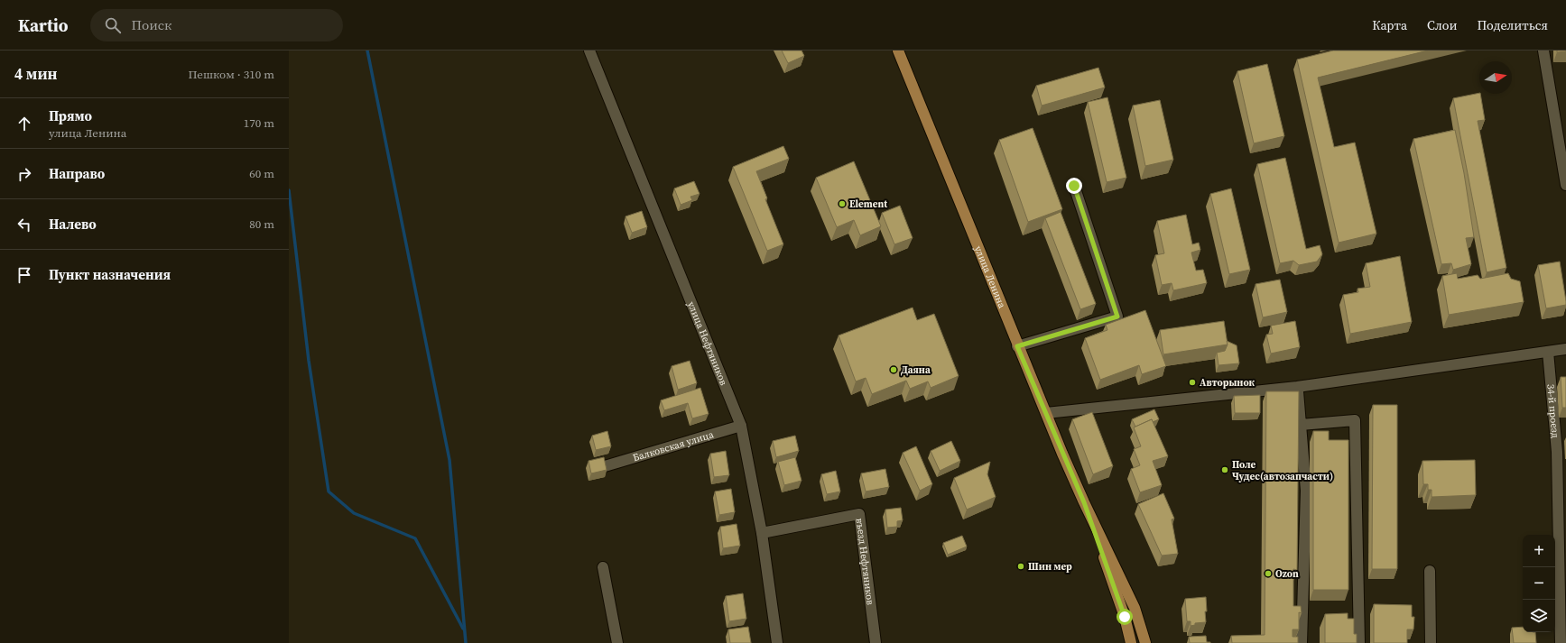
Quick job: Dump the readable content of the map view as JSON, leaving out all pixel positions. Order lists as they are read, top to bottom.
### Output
{
  "streets": {
    "main road": ["улица Ленина"],
    "street": [
      "улица Нефтяников",
      "34-й проезд",
      "Балковская улица",
      "въезд Нефтяников"
    ]
  },
  "crossings": [
    ["улица Нефтяников", "Балковская улица"],
    ["улица Нефтяников", "въезд Нефтяников"]
  ],
  "places": [
    "Element",
    "Даяна",
    "Авторынок",
    "Поле Чудес(автозапчасти)",
    "Шин мер",
    "Ozon"
  ],
  "north": "right",
  "page": {
    "header": "Kartio",
    "search": "Поиск",
    "nav": ["Карта", "Слои", "Поделиться"],
    "heading": ["4 мин", "Пешком · 310 m"],
    "list": [
      ["Прямо", "улица Ленина", "170 m"],
      ["Направо", "60 m"],
      ["Налево", "80 m"],
      "Пункт назначения"
    ],
    "map_buttons": ["+", "−"]
  }
}
